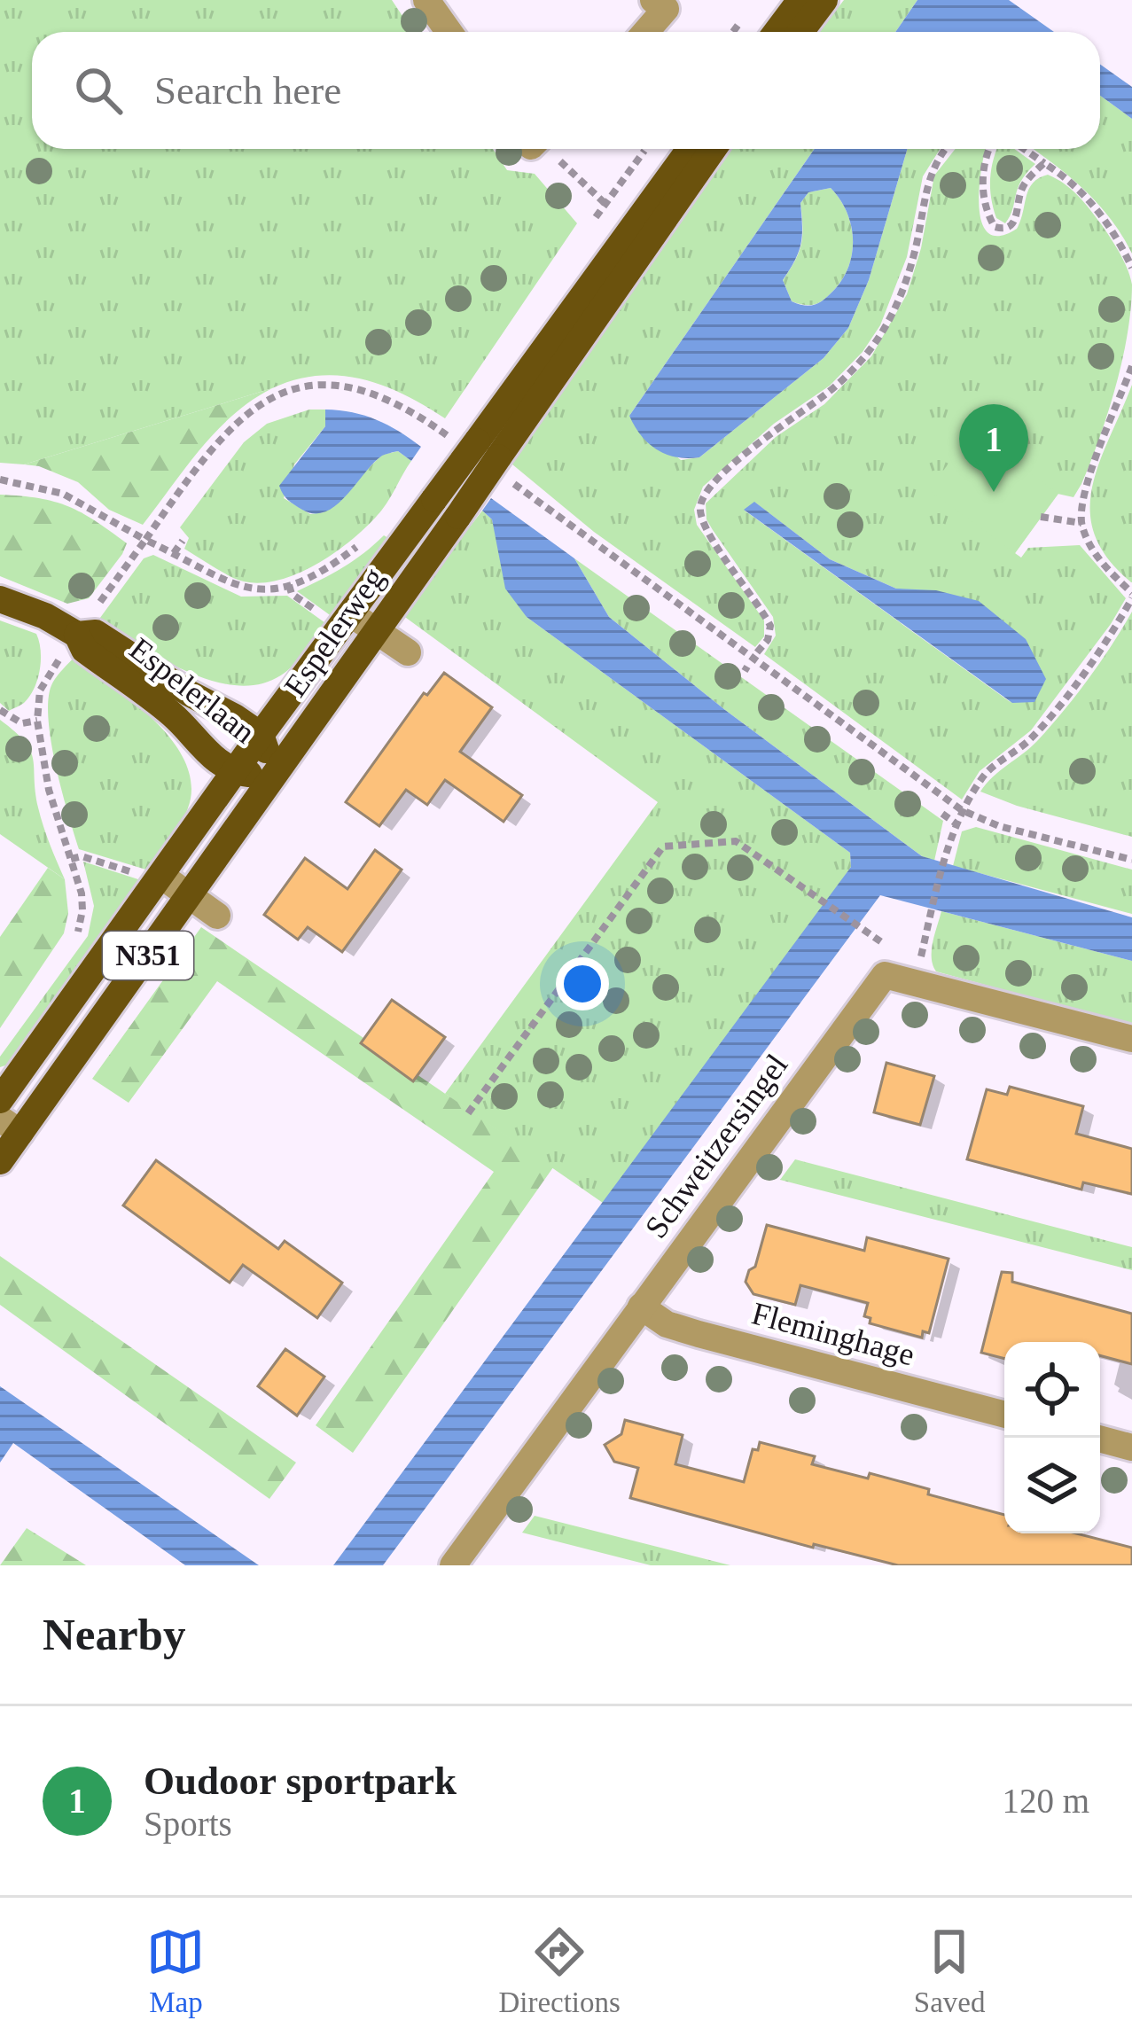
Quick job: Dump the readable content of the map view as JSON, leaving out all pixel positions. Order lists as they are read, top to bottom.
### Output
{
  "streets": {
    "main road": ["Espelerweg", "Espelerlaan", "N351"],
    "street": ["Schweitzersingel", "Fleminghage"]
  },
  "crossings": [
    ["Espelerweg", "Espelerlaan"],
    ["Schweitzersingel", "Fleminghage"]
  ],
  "page": {
    "search": "Search here",
    "pins": "1",
    "heading": "Nearby",
    "list": [
      {
        "mark": "1",
        "name": "Oudoor sportpark",
        "note": "Sports",
        "value": "120 m"
      }
    ],
    "nav": ["Map", "Directions", "Saved"]
  }
}
